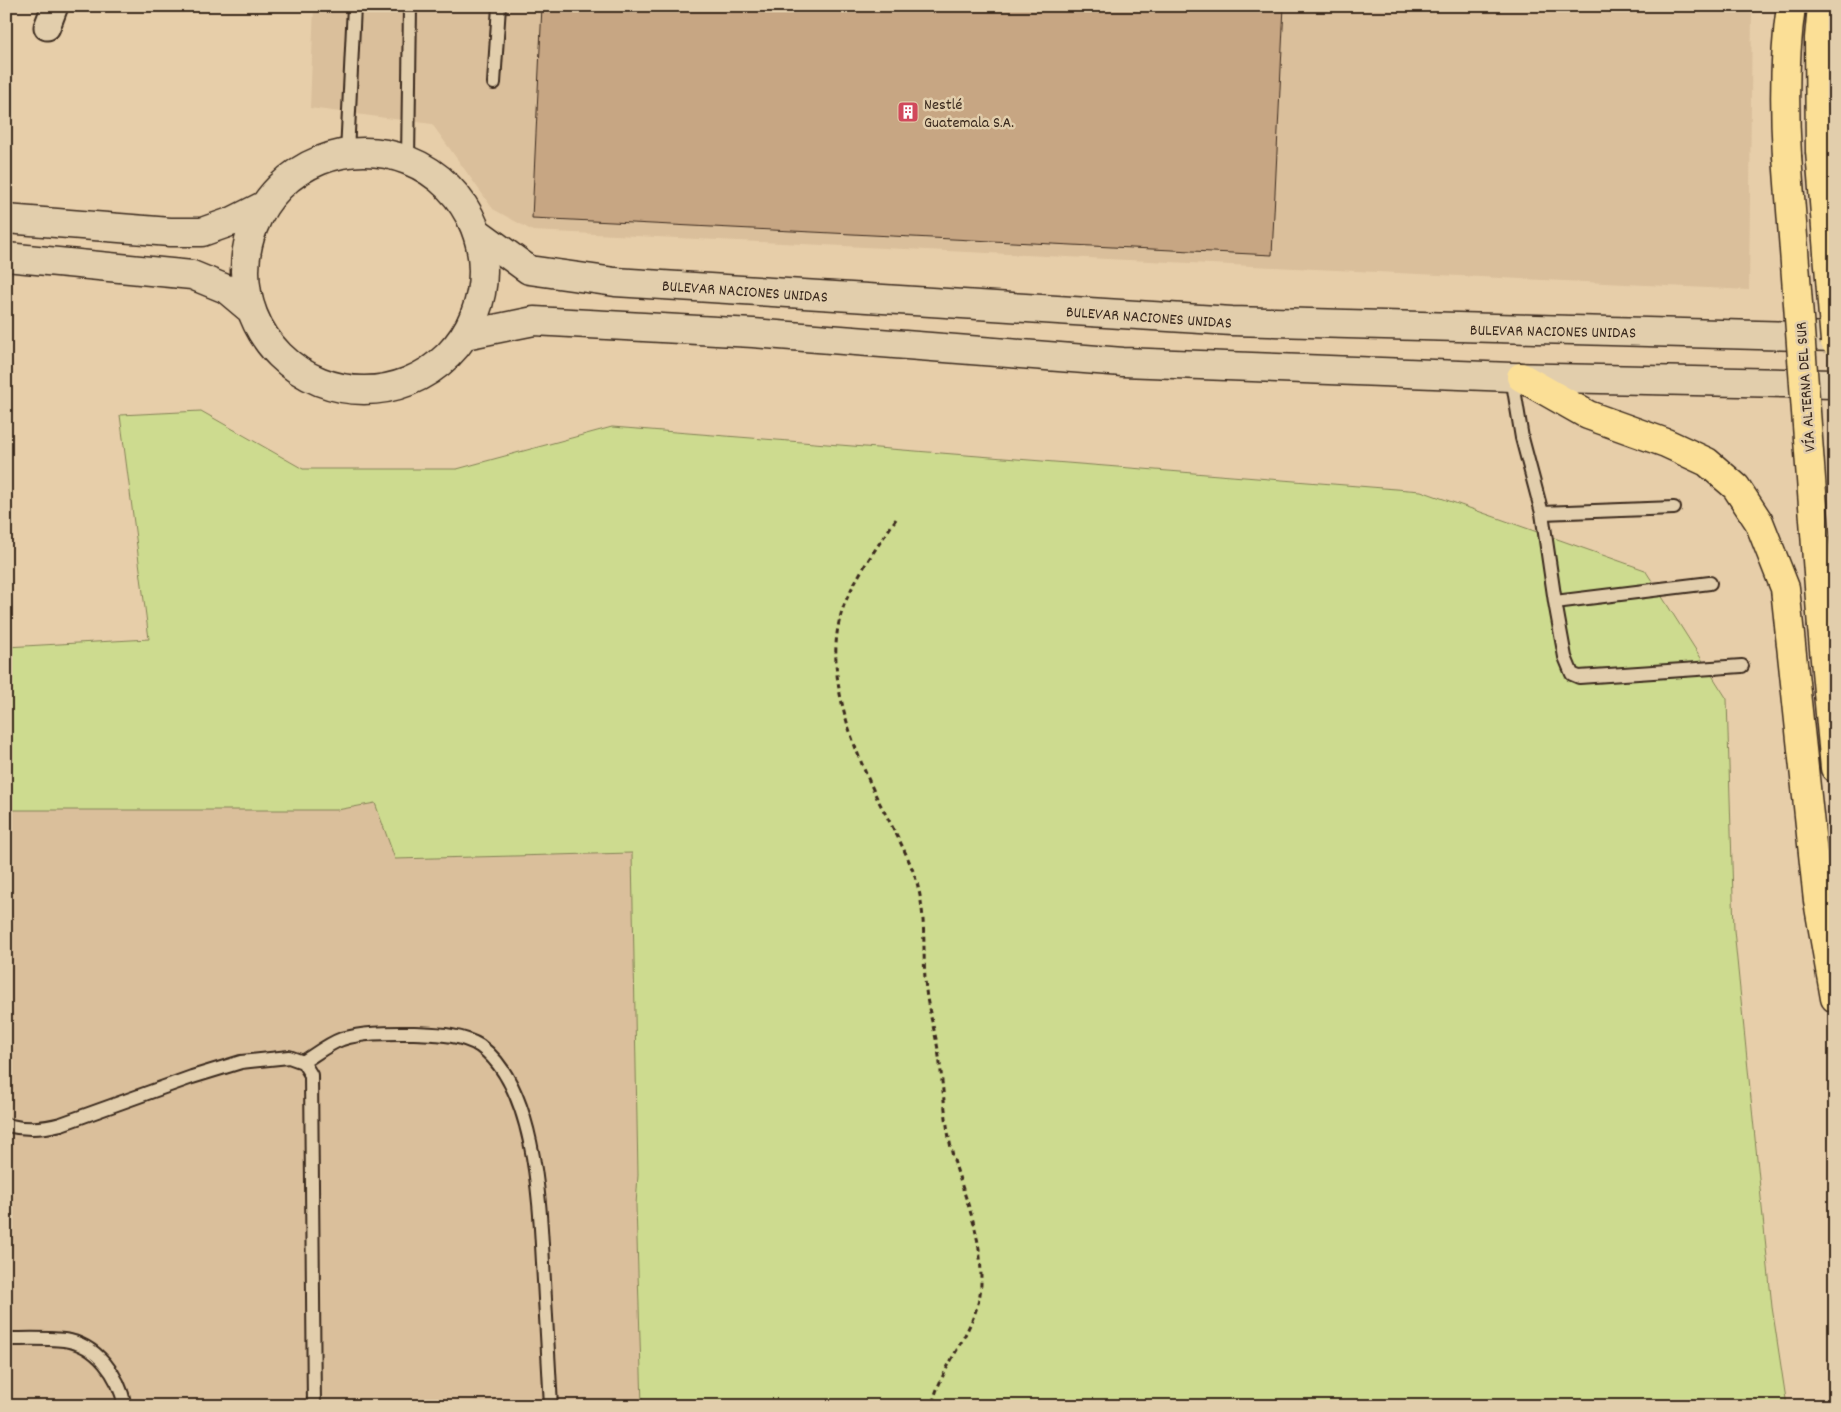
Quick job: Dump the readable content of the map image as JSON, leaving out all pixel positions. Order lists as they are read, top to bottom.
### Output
{
  "streets": {
    "highway": ["VÍA ALTERNA DEL SUR"],
    "main road": ["BULEVAR NACIONES UNIDAS"]
  },
  "places": {
    "building": ["Nestlé Guatemala S.A."]
  }
}
